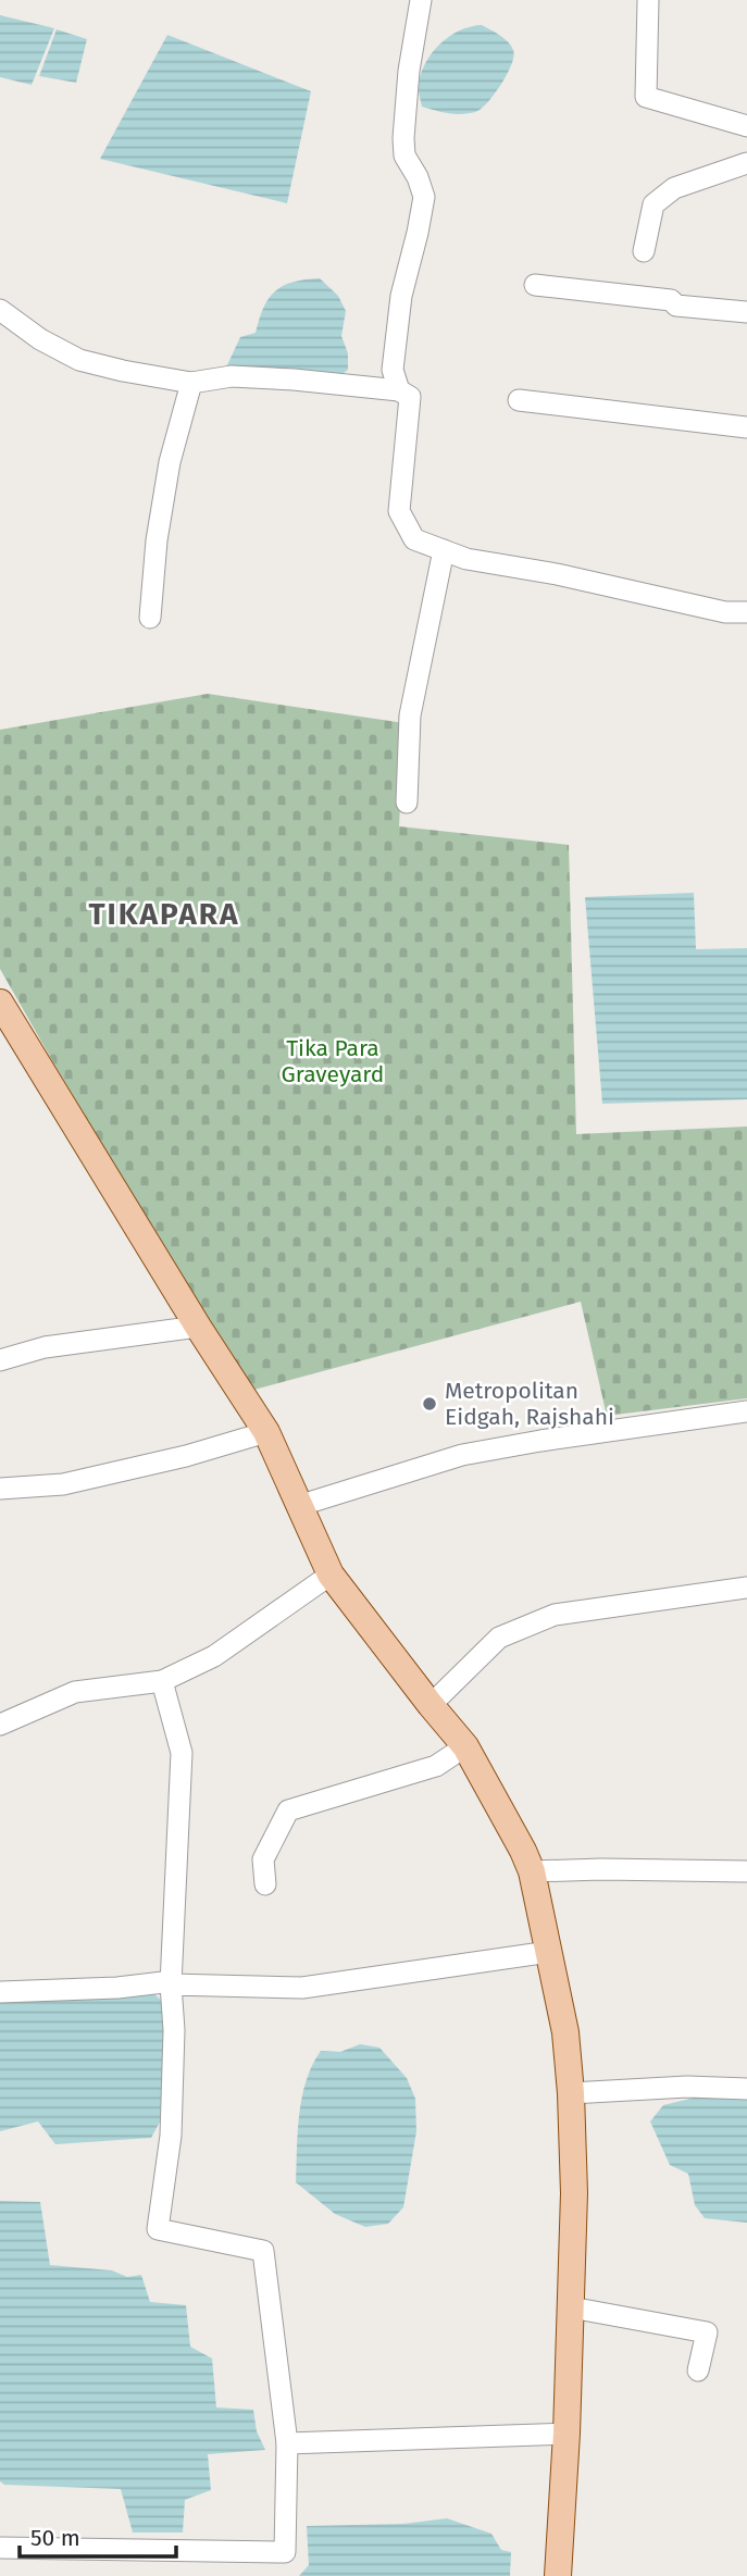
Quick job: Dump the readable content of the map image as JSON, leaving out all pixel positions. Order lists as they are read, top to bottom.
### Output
{
  "districts": ["TIKAPARA"],
  "parks": ["Tika Para Graveyard"],
  "places": ["Metropolitan Eidgah, Rajshahi"],
  "scale_bar": "50 m"
}
